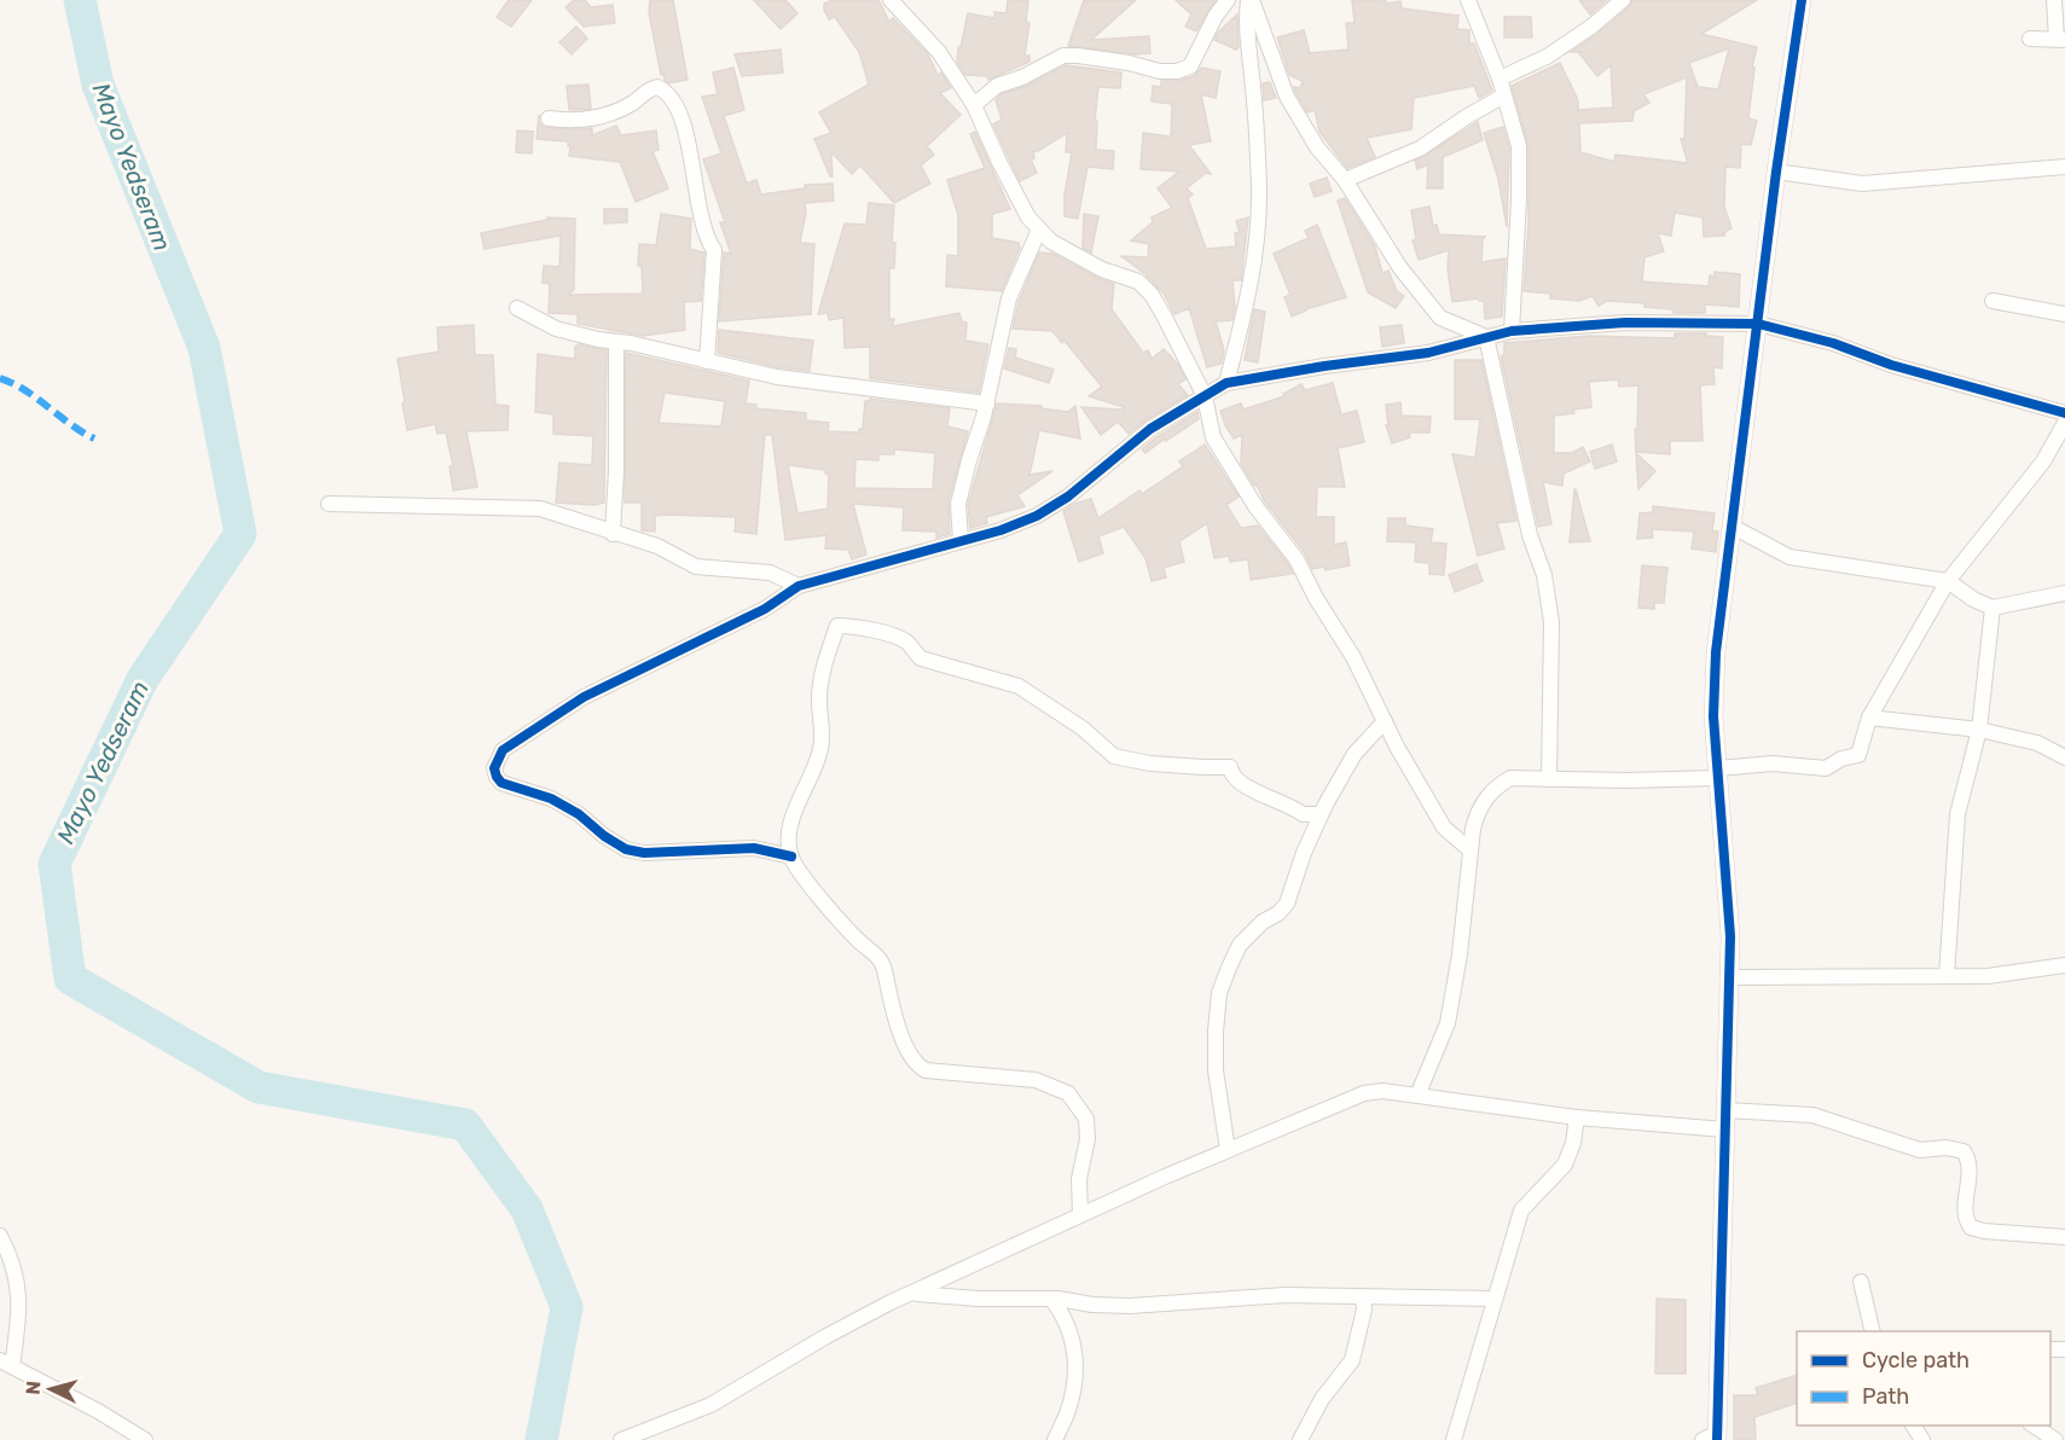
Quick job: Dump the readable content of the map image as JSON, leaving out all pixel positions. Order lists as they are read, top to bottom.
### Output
{
  "water": ["Mayo Yedseram"],
  "legend": ["Cycle path", "Path"],
  "north": "left"
}
